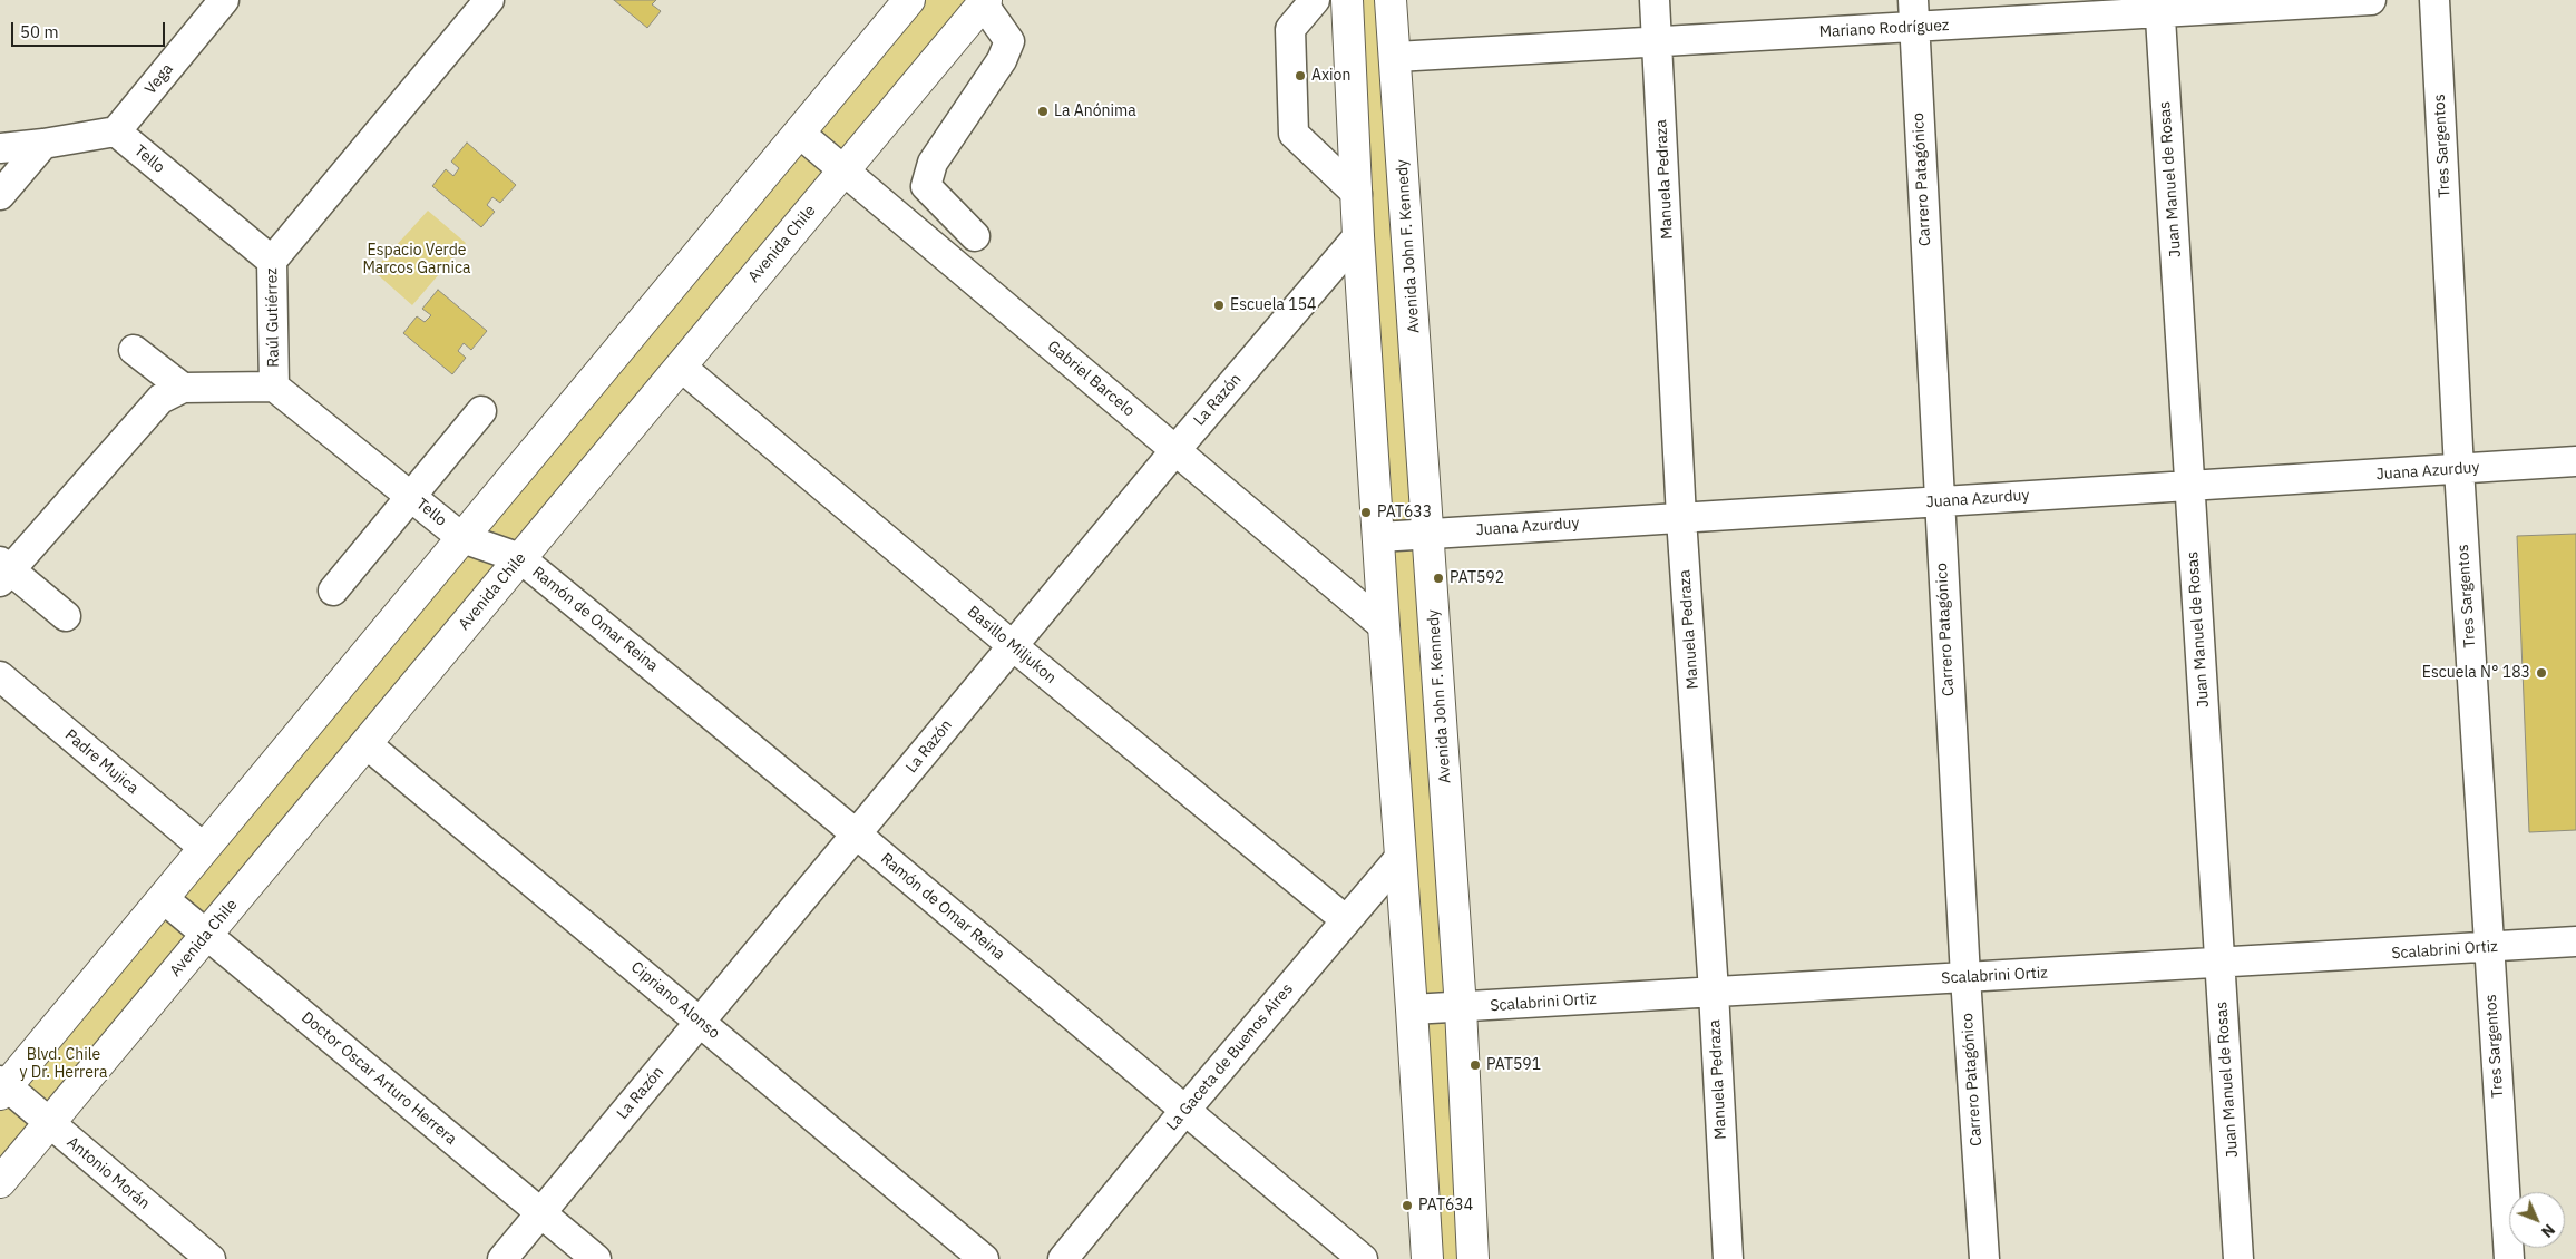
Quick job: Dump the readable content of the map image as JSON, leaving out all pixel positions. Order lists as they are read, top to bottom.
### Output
{
  "streets": {
    "main road": ["Avenida Chile", "Avenida John F. Kennedy"],
    "street": [
      "Mariano Rodríguez",
      "Vega",
      "Tres Sargentos",
      "Tello",
      "Manuela Pedraza",
      "Carrero Patagónico",
      "Juan Manuel de Rosas",
      "Raúl Gutiérrez",
      "Gabriel Barcelo",
      "La Razón",
      "Juana Azurduy",
      "Ramón de Omar Reina",
      "Basillo Miljukon",
      "Padre Mujica",
      "Scalabrini Ortiz",
      "Cipriano Alonso",
      "La Gaceta de Buenos Aires",
      "Doctor Oscar Arturo Herrera",
      "Antonio Morán"
    ]
  },
  "crossings": [
    ["Mariano Rodríguez", "Manuela Pedraza"],
    ["Mariano Rodríguez", "Carrero Patagónico"],
    ["Mariano Rodríguez", "Juan Manuel de Rosas"],
    ["Mariano Rodríguez", "Avenida John F. Kennedy"],
    ["Vega", "Tello"],
    ["Tres Sargentos", "Juana Azurduy"],
    ["Tres Sargentos", "Scalabrini Ortiz"],
    ["Tello", "Avenida Chile"],
    ["Tello", "Raúl Gutiérrez"],
    ["Tello", "Ramón de Omar Reina"],
    ["Manuela Pedraza", "Juana Azurduy"],
    ["Manuela Pedraza", "Scalabrini Ortiz"],
    ["Carrero Patagónico", "Juana Azurduy"],
    ["Carrero Patagónico", "Scalabrini Ortiz"],
    ["Juan Manuel de Rosas", "Juana Azurduy"],
    ["Juan Manuel de Rosas", "Scalabrini Ortiz"],
    ["Avenida Chile", "Gabriel Barcelo"],
    ["Avenida Chile", "Ramón de Omar Reina"],
    ["Avenida Chile", "Basillo Miljukon"],
    ["Avenida Chile", "Cipriano Alonso"],
    ["Avenida Chile", "Doctor Oscar Arturo Herrera"],
    ["Avenida Chile", "Antonio Morán"],
    ["Avenida John F. Kennedy", "Juana Azurduy"],
    ["Avenida John F. Kennedy", "Scalabrini Ortiz"],
    ["Gabriel Barcelo", "La Razón"],
    ["La Razón", "Ramón de Omar Reina"],
    ["La Razón", "Basillo Miljukon"],
    ["La Razón", "Cipriano Alonso"],
    ["La Razón", "Doctor Oscar Arturo Herrera"],
    ["Ramón de Omar Reina", "La Gaceta de Buenos Aires"],
    ["Basillo Miljukon", "La Gaceta de Buenos Aires"]
  ],
  "parks": ["Espacio Verde Marcos Garnica", "Blvd. Chile y Dr. Herrera"],
  "places": [
    "Axion",
    "La Anónima",
    "Escuela 154",
    "PAT633",
    "PAT592",
    "Escuela N° 183",
    "PAT591",
    "PAT634"
  ],
  "scale_bar": "50 m",
  "north": "bottom right"
}
